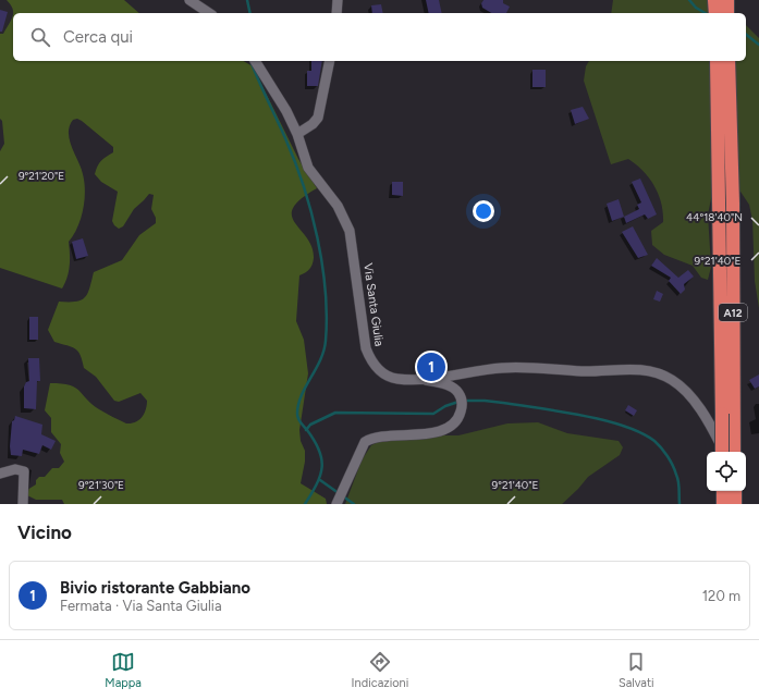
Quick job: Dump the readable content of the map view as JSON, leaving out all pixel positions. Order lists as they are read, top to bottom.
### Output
{
  "streets": {
    "highway": ["A12"],
    "street": ["Via Santa Giulia"]
  },
  "page": {
    "search": "Cerca qui",
    "pins": "1",
    "heading": "Vicino",
    "list": [
      {
        "mark": "1",
        "name": "Bivio ristorante Gabbiano",
        "note": "Fermata · Via Santa Giulia",
        "value": "120 m"
      }
    ],
    "nav": ["Mappa", "Indicazioni", "Salvati"]
  },
  "coordinates": [
    "9°21'20\"E",
    "44°18'40\"N",
    "9°21'40\"E",
    "9°21'30\"E"
  ]
}
